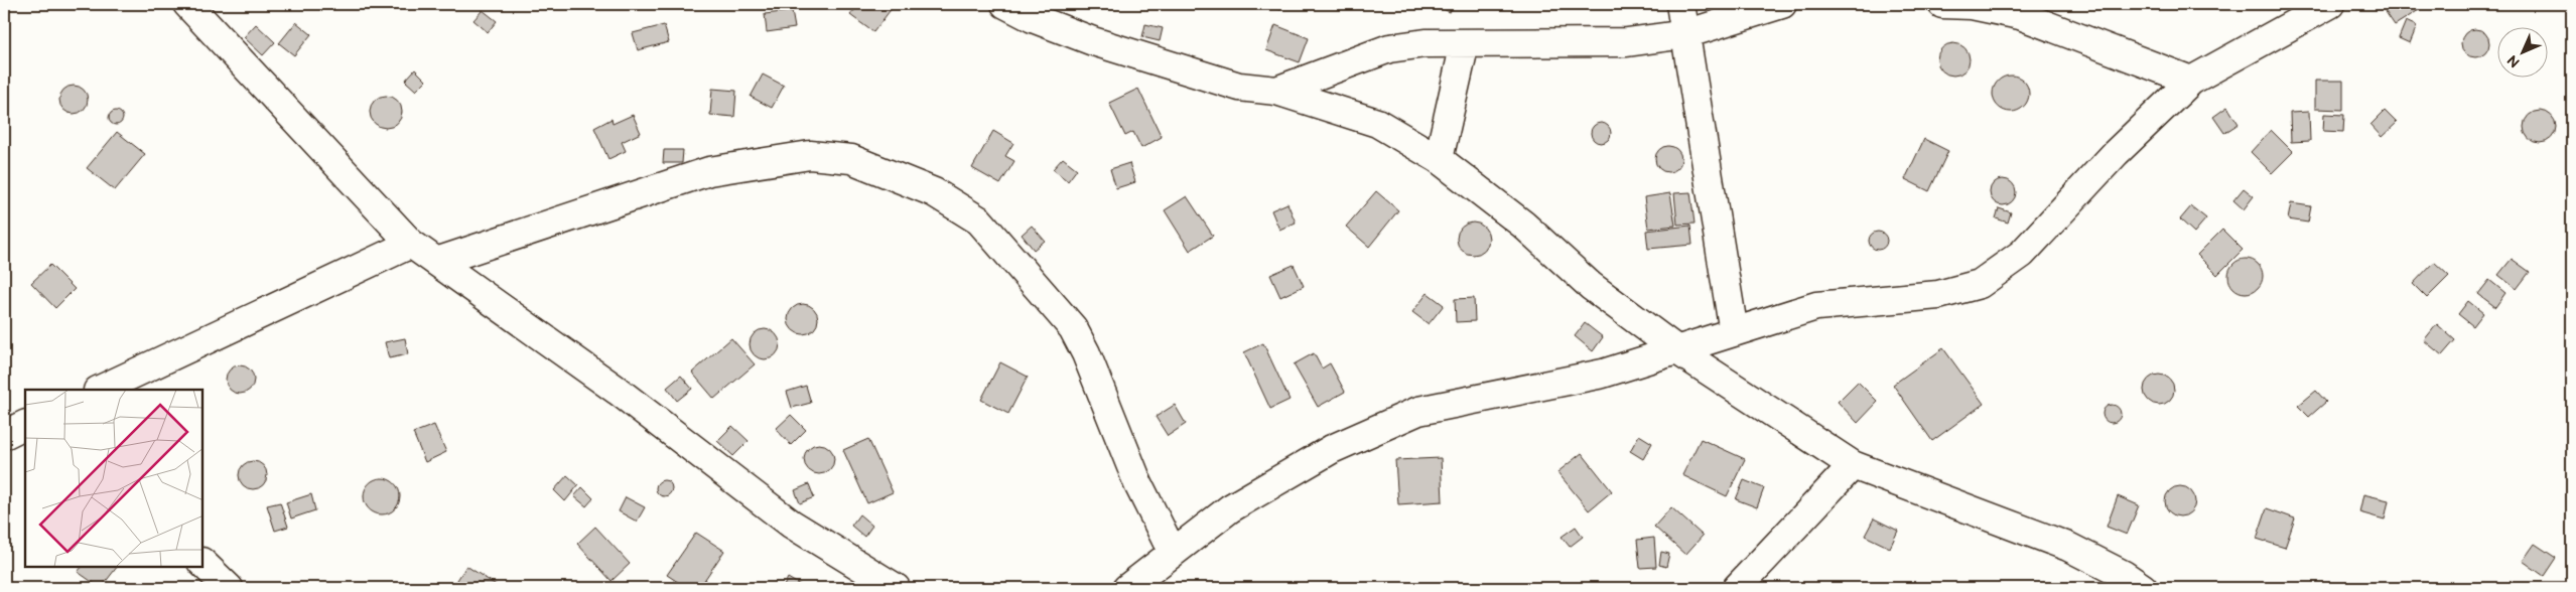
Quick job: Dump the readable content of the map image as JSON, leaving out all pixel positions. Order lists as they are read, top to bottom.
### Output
{
  "north": "bottom left"
}
